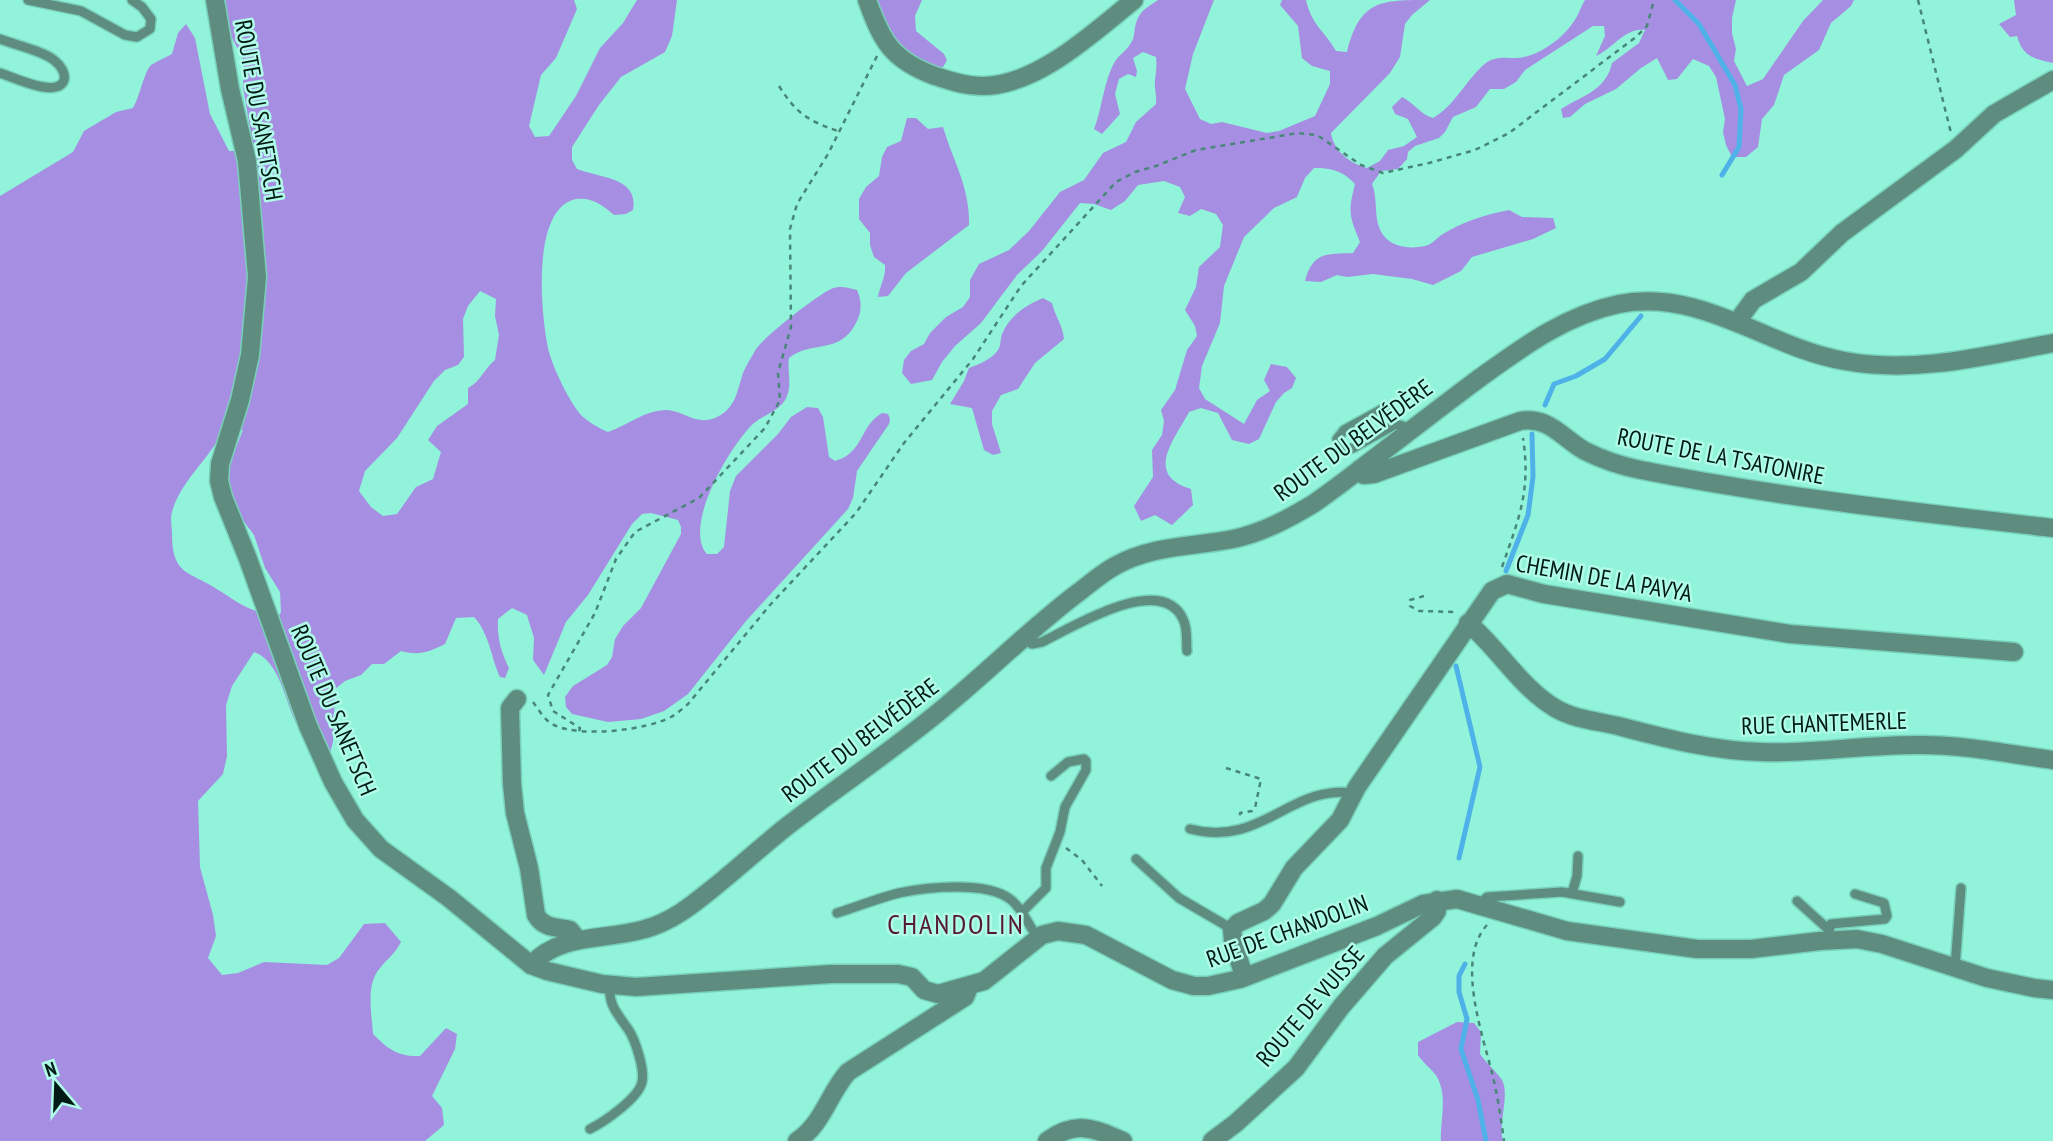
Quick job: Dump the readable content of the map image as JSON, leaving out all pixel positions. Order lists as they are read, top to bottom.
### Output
{
  "streets": {
    "street": [
      "ROUTE DU SANETSCH",
      "ROUTE DU BELVÉDÈRE",
      "ROUTE DE LA TSATONIRE",
      "CHEMIN DE LA PAVYA",
      "RUE CHANTEMERLE",
      "RUE DE CHANDOLIN",
      "ROUTE DE VUISSE"
    ]
  },
  "crossings": [
    ["ROUTE DU SANETSCH", "ROUTE DU BELVÉDÈRE"],
    ["CHEMIN DE LA PAVYA", "RUE CHANTEMERLE"],
    ["RUE DE CHANDOLIN", "ROUTE DE VUISSE"]
  ],
  "districts": ["CHANDOLIN"],
  "north": "top"
}
